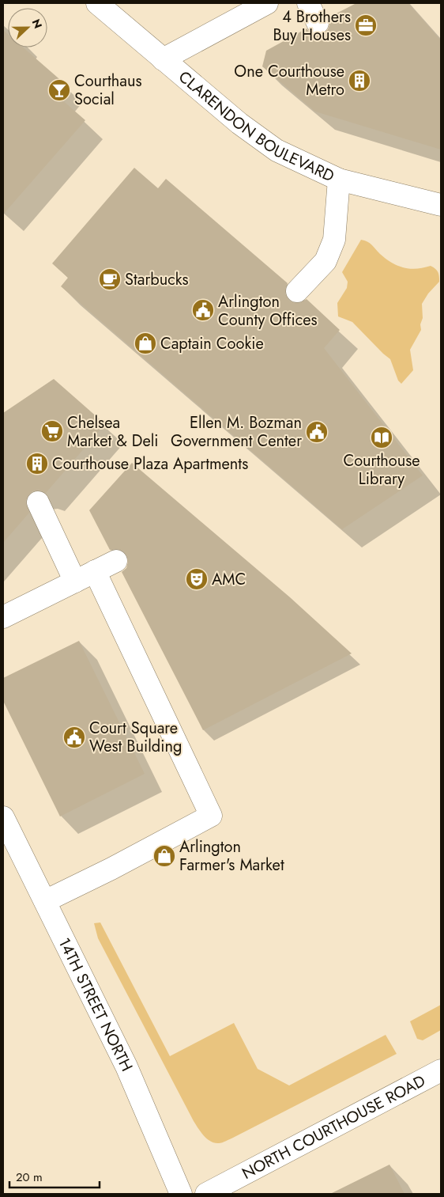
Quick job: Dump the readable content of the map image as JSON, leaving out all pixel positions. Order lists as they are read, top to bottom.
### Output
{
  "streets": {
    "main road": ["CLARENDON BOULEVARD", "14TH STREET NORTH", "NORTH COURTHOUSE ROAD"]
  },
  "places": {
    "office": ["4 Brothers Buy Houses"],
    "building": ["One Courthouse Metro", "Courthouse Plaza Apartments"],
    "bar": ["Courthaus Social"],
    "cafe": ["Starbucks"],
    "public building": ["Arlington County Offices", "Ellen M. Bozman Government Center", "Court Square West Building"],
    "shop": ["Captain Cookie", "Arlington Farmer's Market"],
    "supermarket": ["Chelsea Market & Deli"],
    "library": ["Courthouse Library"],
    "theatre": ["AMC"]
  },
  "scale_bar": "20 m",
  "north": "right"
}
